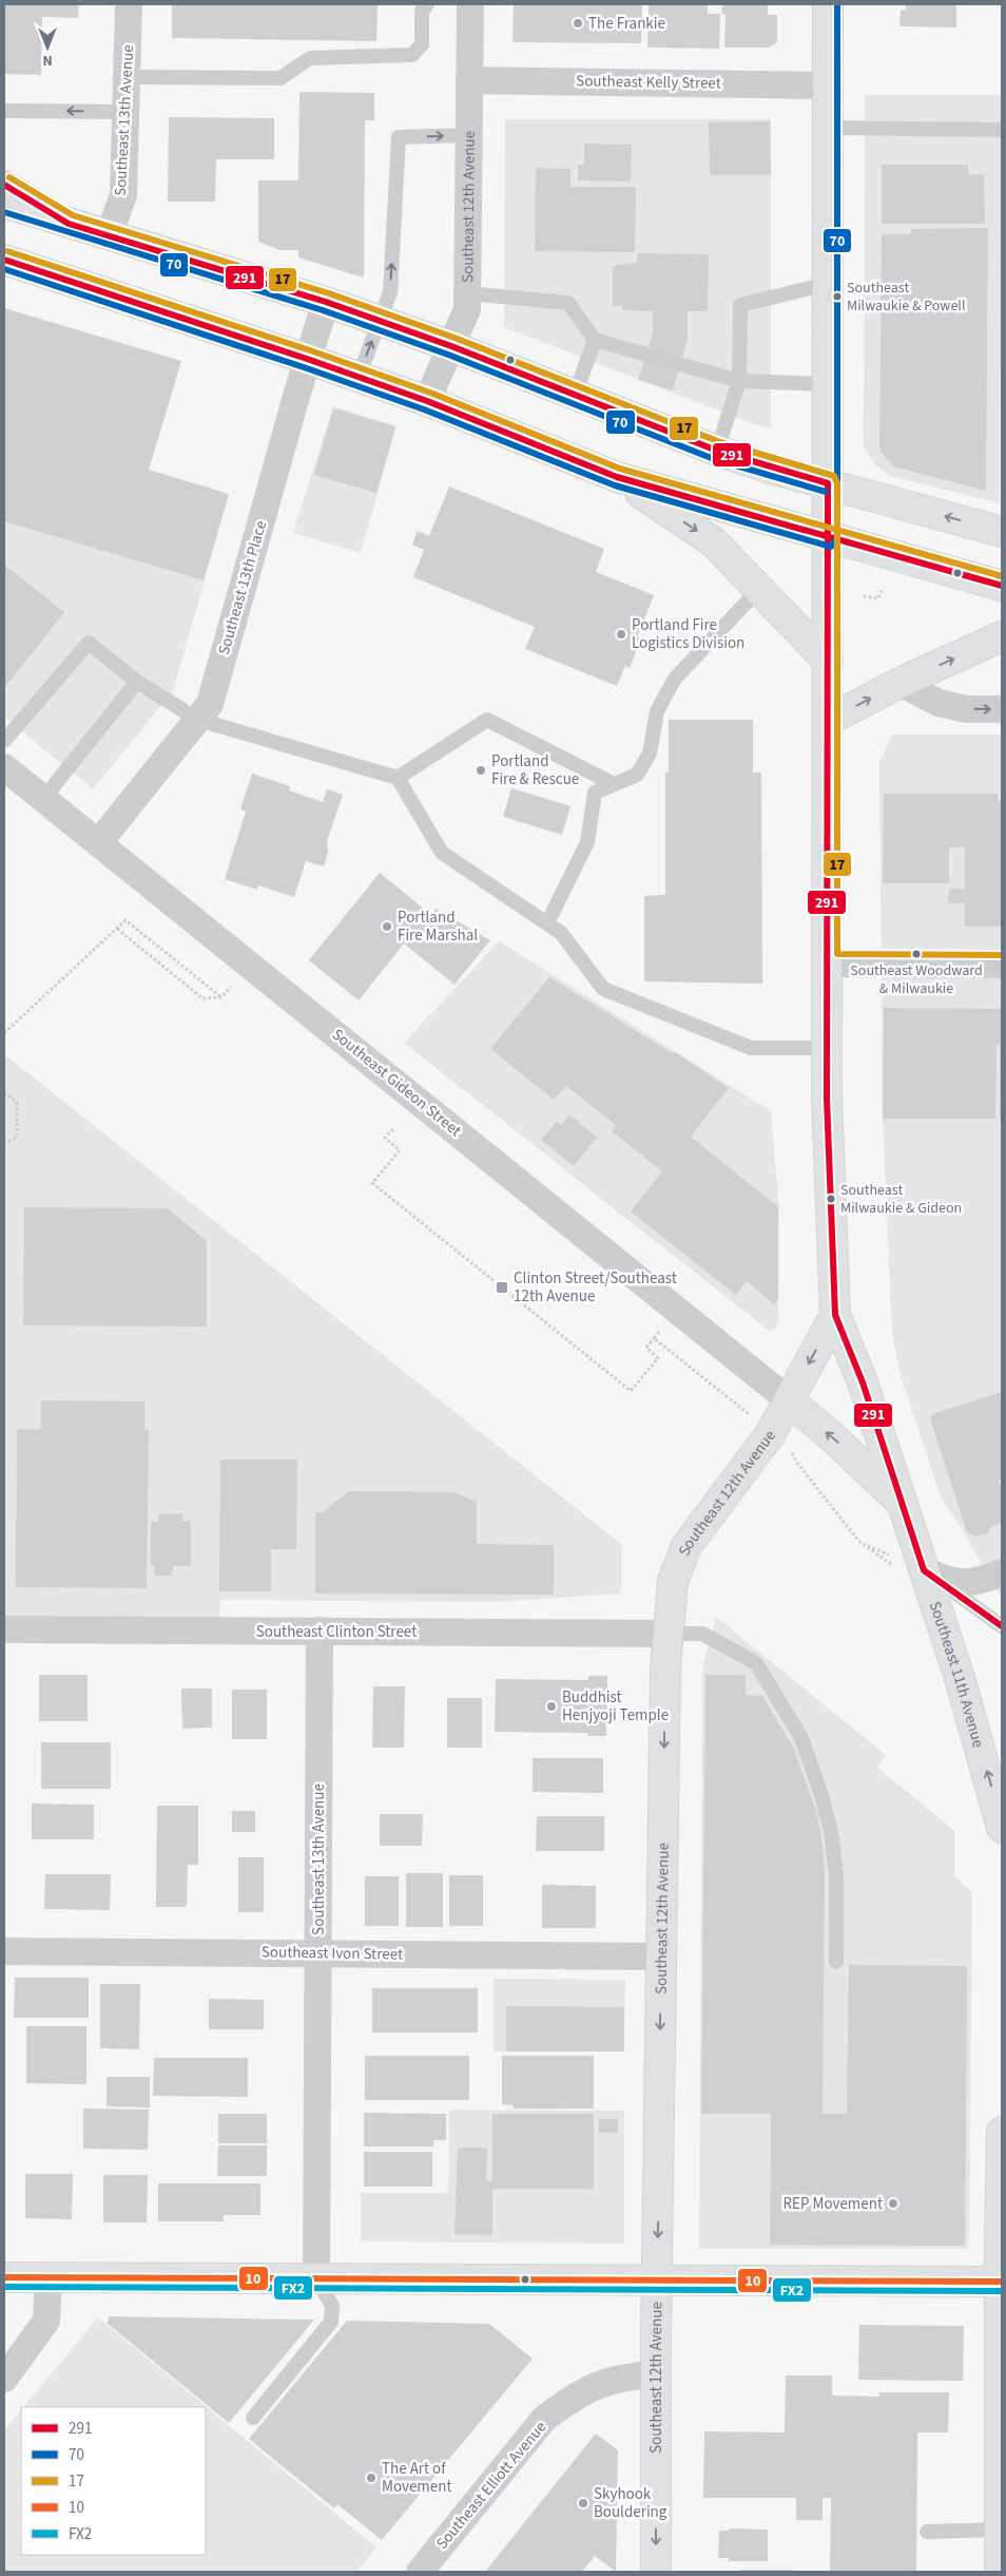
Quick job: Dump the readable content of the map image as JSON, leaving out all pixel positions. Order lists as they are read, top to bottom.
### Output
{
  "streets": {
    "main road": ["Southeast 12th Avenue", "Southeast 11th Avenue"],
    "street": [
      "Southeast Kelly Street",
      "Southeast 13th Avenue",
      "Southeast 13th Place",
      "Southeast Gideon Street",
      "Southeast Clinton Street",
      "Southeast Ivon Street",
      "Southeast Elliott Avenue"
    ]
  },
  "crossings": [
    ["Southeast Kelly Street", "Southeast 12th Avenue"],
    ["Southeast 13th Avenue", "Southeast Clinton Street"],
    ["Southeast 13th Avenue", "Southeast Ivon Street"],
    ["Southeast 12th Avenue", "Southeast Gideon Street"],
    ["Southeast 12th Avenue", "Southeast Clinton Street"],
    ["Southeast 12th Avenue", "Southeast 11th Avenue"],
    ["Southeast 12th Avenue", "Southeast Ivon Street"],
    ["Southeast 12th Avenue", "Southeast Elliott Avenue"],
    ["Southeast 13th Place", "Southeast Gideon Street"]
  ],
  "one_way": ["Southeast 12th Avenue", "Southeast 11th Avenue"],
  "places": {
    "other": [
      "The Frankie",
      "Southeast Milwaukie & Powell",
      "Portland Fire Logistics Division",
      "Portland Fire & Rescue",
      "Portland Fire Marshal",
      "Southeast Woodward & Milwaukie",
      "Southeast Milwaukie & Gideon",
      "Buddhist Henjyoji Temple",
      "REP Movement",
      "The Art of Movement",
      "Skyhook Bouldering"
    ],
    "transit": ["Clinton Street/Southeast 12th Avenue"]
  },
  "lines": [
    "transit line 70",
    "transit line 17",
    "transit line 291",
    "transit line 10",
    "transit line FX2"
  ],
  "legend": [
    "291",
    "70",
    "17",
    "10",
    "FX2"
  ],
  "north": "bottom"
}
